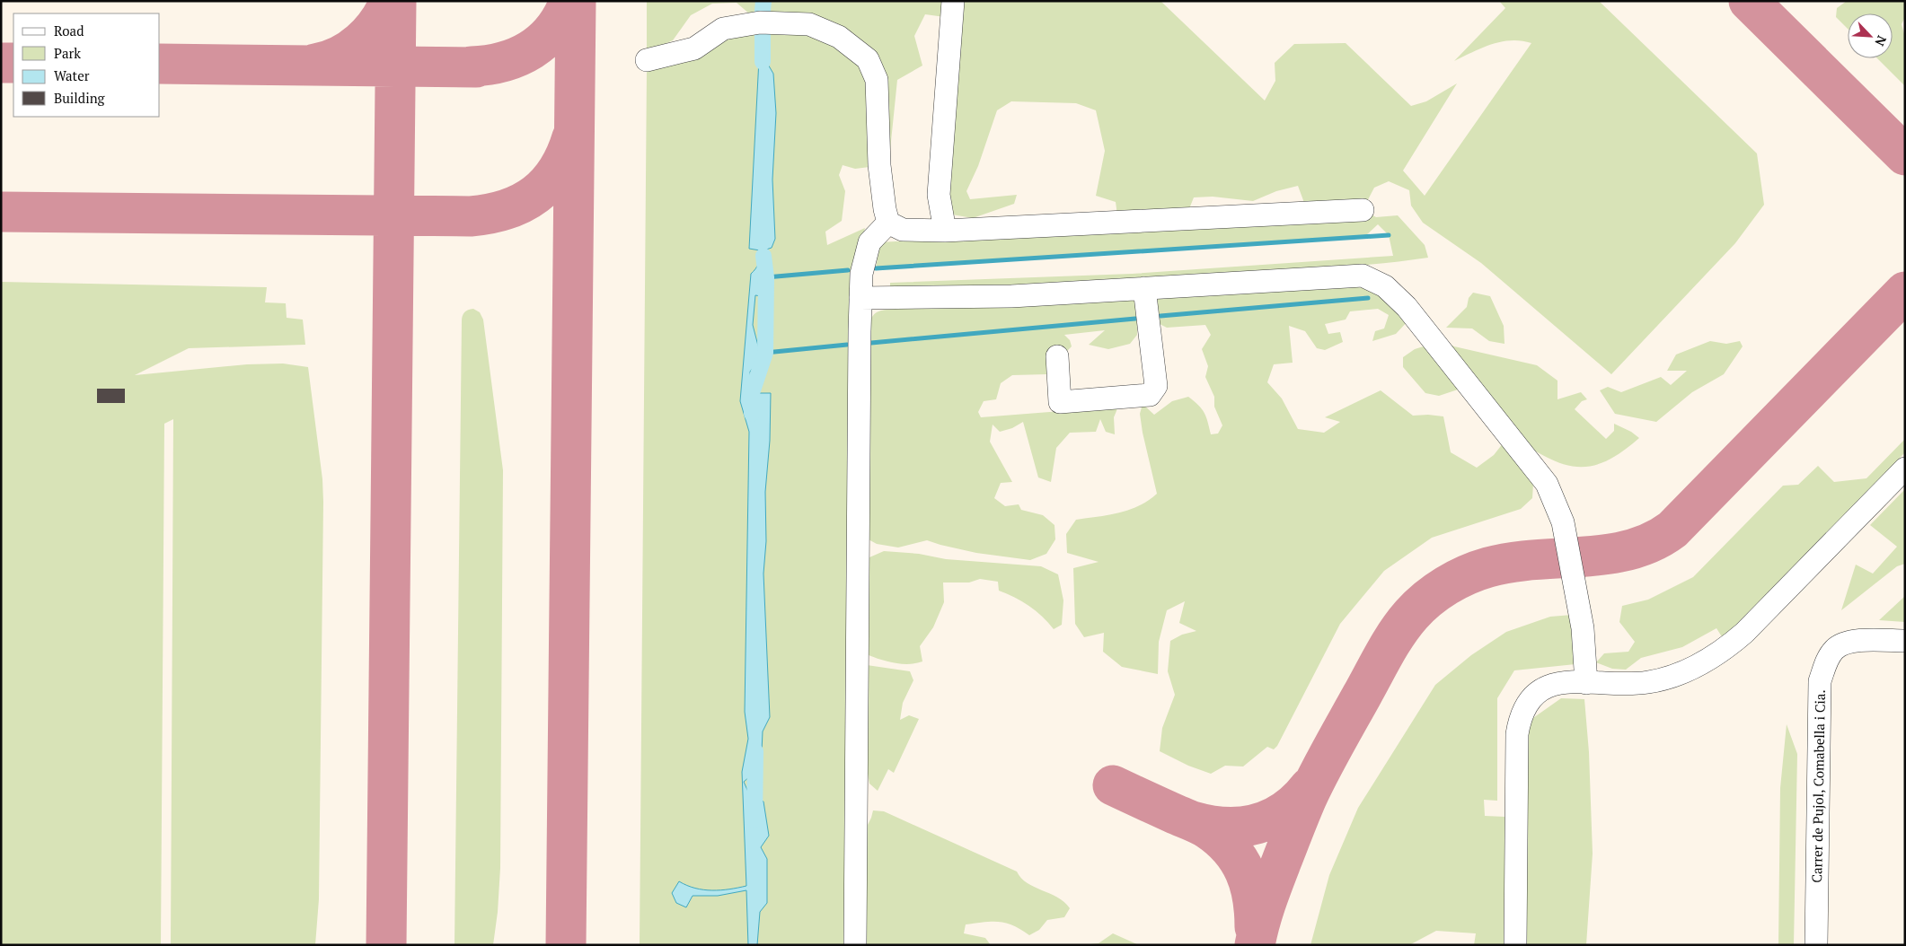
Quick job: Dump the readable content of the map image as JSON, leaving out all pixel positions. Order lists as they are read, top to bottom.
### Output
{
  "streets": {
    "street": ["Carrer de Pujol, Comabella i Cia."]
  },
  "legend": [
    "Road",
    "Park",
    "Water",
    "Building"
  ],
  "north": "bottom right"
}
